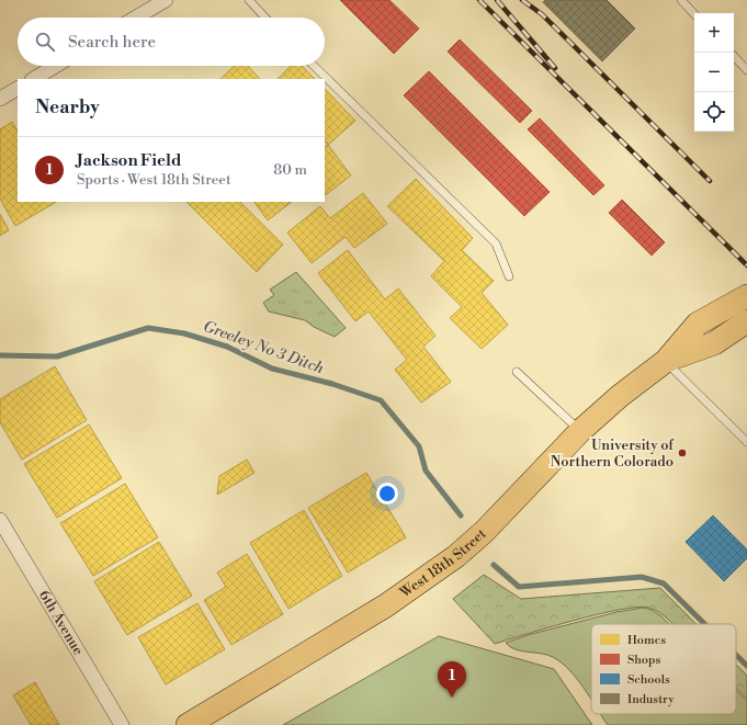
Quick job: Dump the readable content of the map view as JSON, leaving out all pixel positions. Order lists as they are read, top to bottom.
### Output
{
  "streets": {
    "main road": ["West 18th Street"],
    "street": ["6th Avenue"]
  },
  "water": ["Greeley No 3 Ditch"],
  "places": ["University of Northern Colorado"],
  "legend": [
    "Homes",
    "Shops",
    "Schools",
    "Industry"
  ],
  "page": {
    "map_buttons": ["+", "−"],
    "search": "Search here",
    "heading": "Nearby",
    "list": [
      {
        "mark": "1",
        "name": "Jackson Field",
        "note": "Sports · West 18th Street",
        "value": "80 m"
      }
    ],
    "pins": "1"
  }
}
